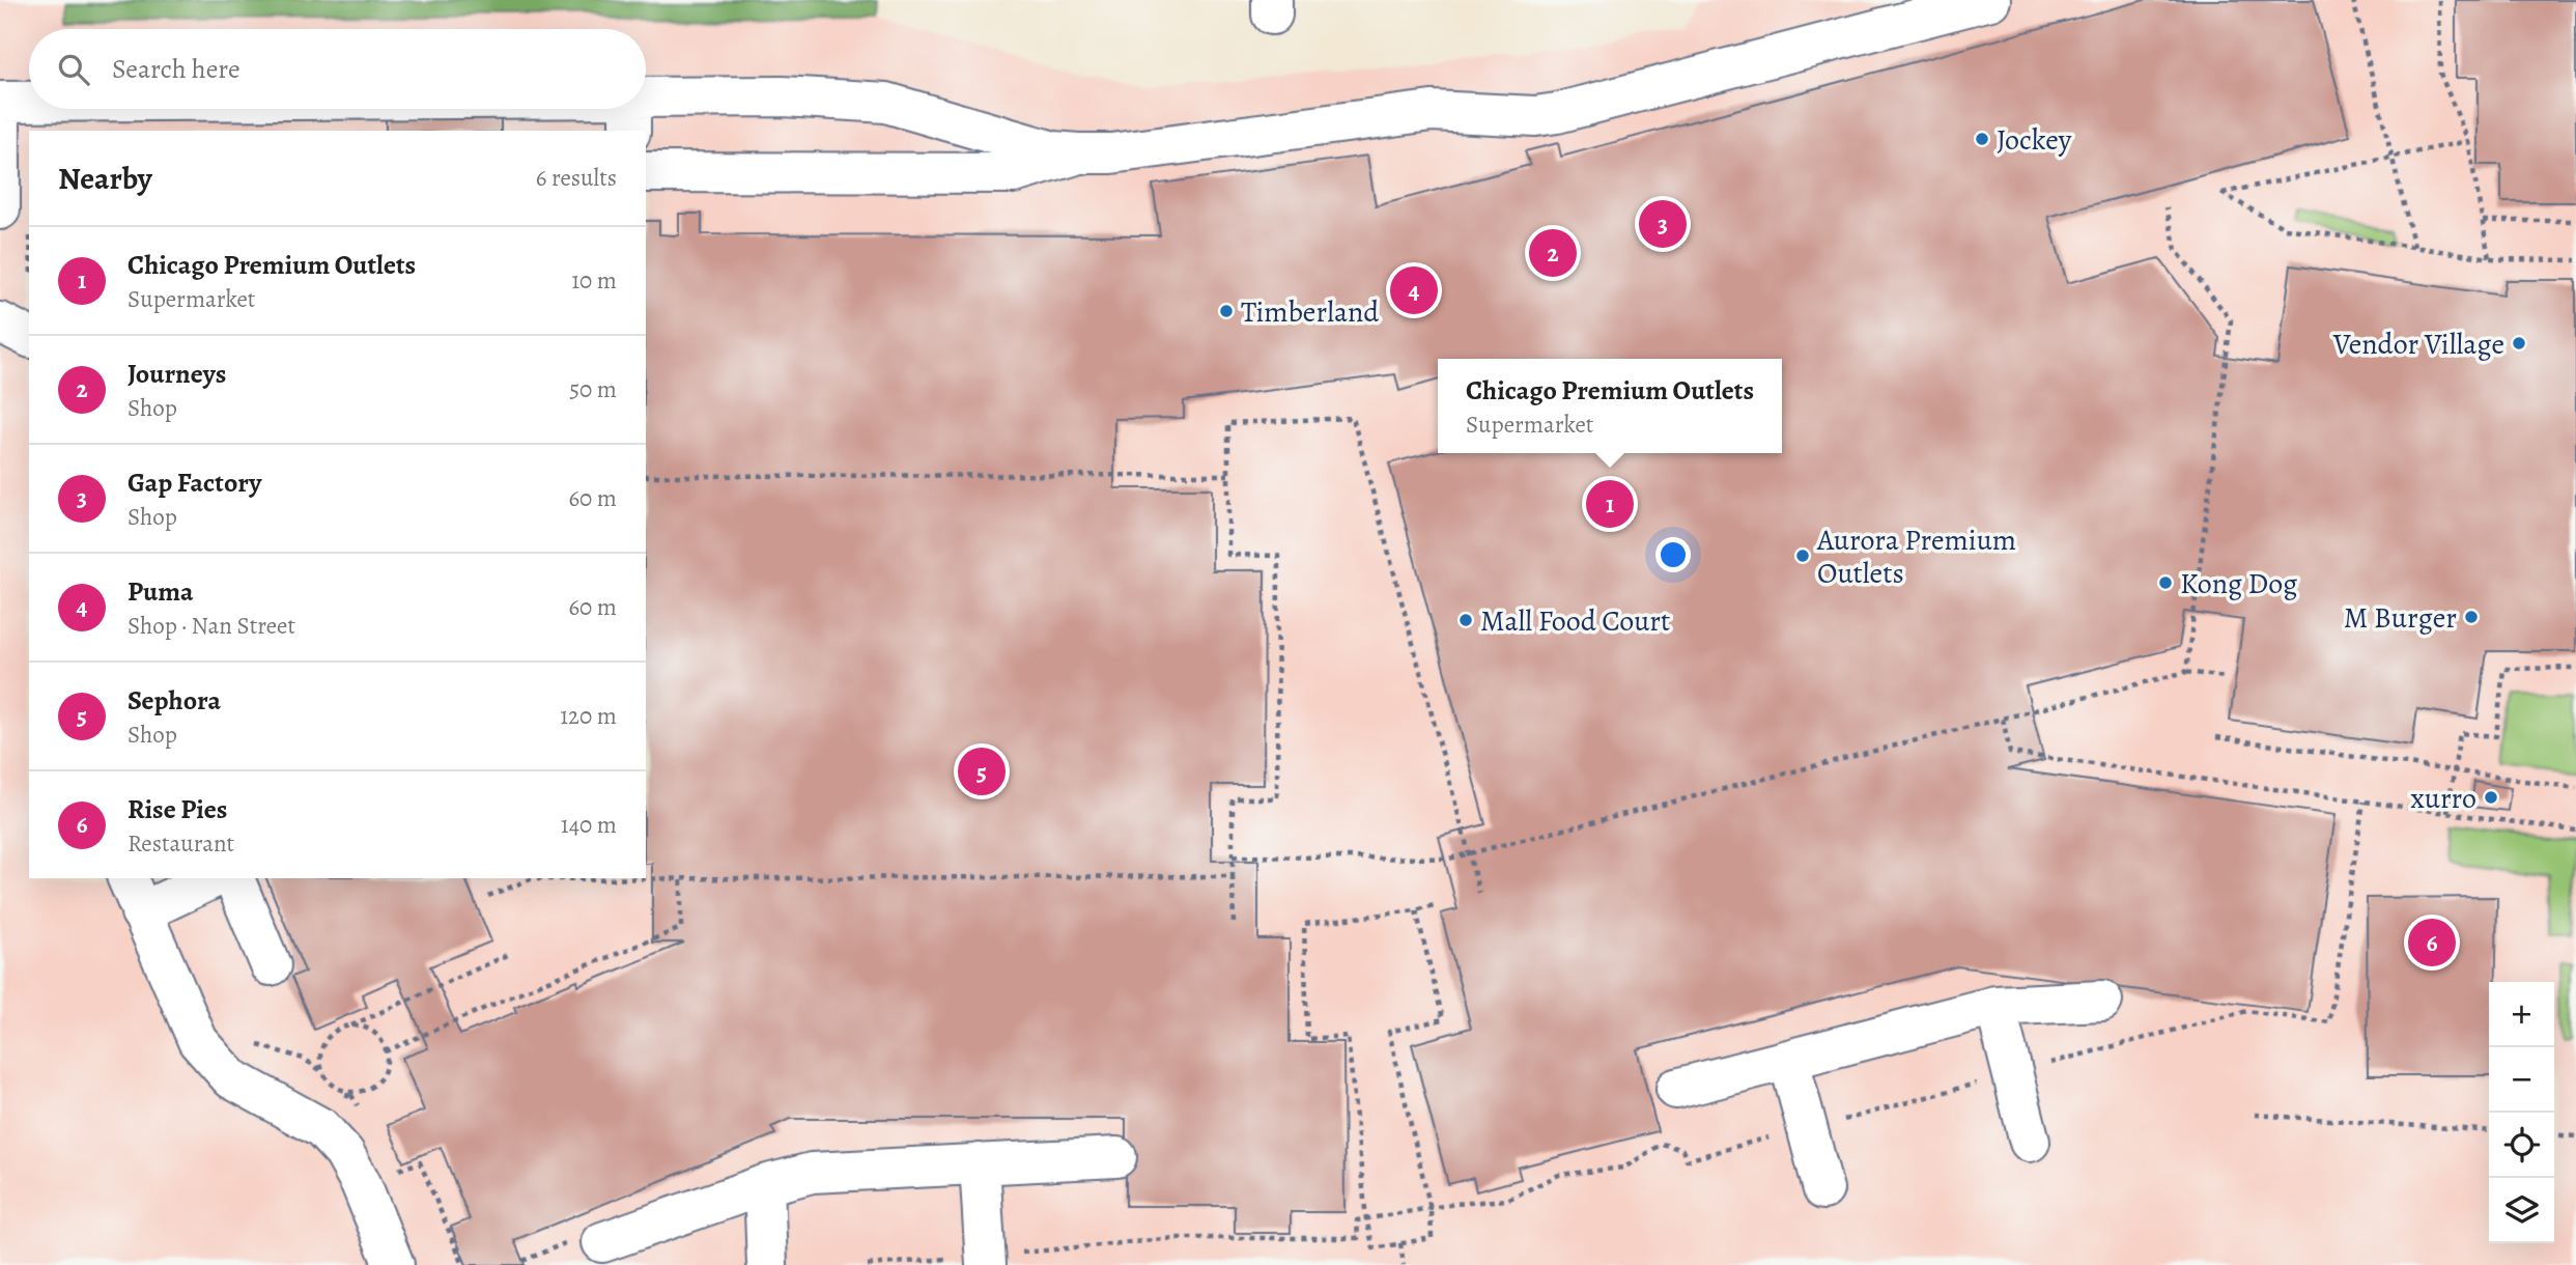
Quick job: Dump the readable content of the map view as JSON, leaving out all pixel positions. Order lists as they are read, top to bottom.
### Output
{
  "places": [
    "Jockey",
    "Timberland",
    "Vendor Village",
    "Aurora Premium Outlets",
    "Kong Dog",
    "M Burger",
    "Mall Food Court",
    "xurro"
  ],
  "page": {
    "search": "Search here",
    "heading": ["Nearby", "6 results"],
    "pins": [
      "3",
      "2",
      "4",
      "1",
      "5",
      "6"
    ],
    "list": [
      {
        "mark": "1",
        "name": "Chicago Premium Outlets",
        "note": "Supermarket",
        "value": "10 m"
      },
      {
        "mark": "2",
        "name": "Journeys",
        "note": "Shop",
        "value": "50 m"
      },
      {
        "mark": "3",
        "name": "Gap Factory",
        "note": "Shop",
        "value": "60 m"
      },
      {
        "mark": "4",
        "name": "Puma",
        "note": "Shop · Nan Street",
        "value": "60 m"
      },
      {
        "mark": "5",
        "name": "Sephora",
        "note": "Shop",
        "value": "120 m"
      },
      {
        "mark": "6",
        "name": "Rise Pies",
        "note": "Restaurant",
        "value": "140 m"
      }
    ],
    "popup": ["Chicago Premium Outlets", "Supermarket"],
    "map_buttons": ["+", "−"]
  }
}
